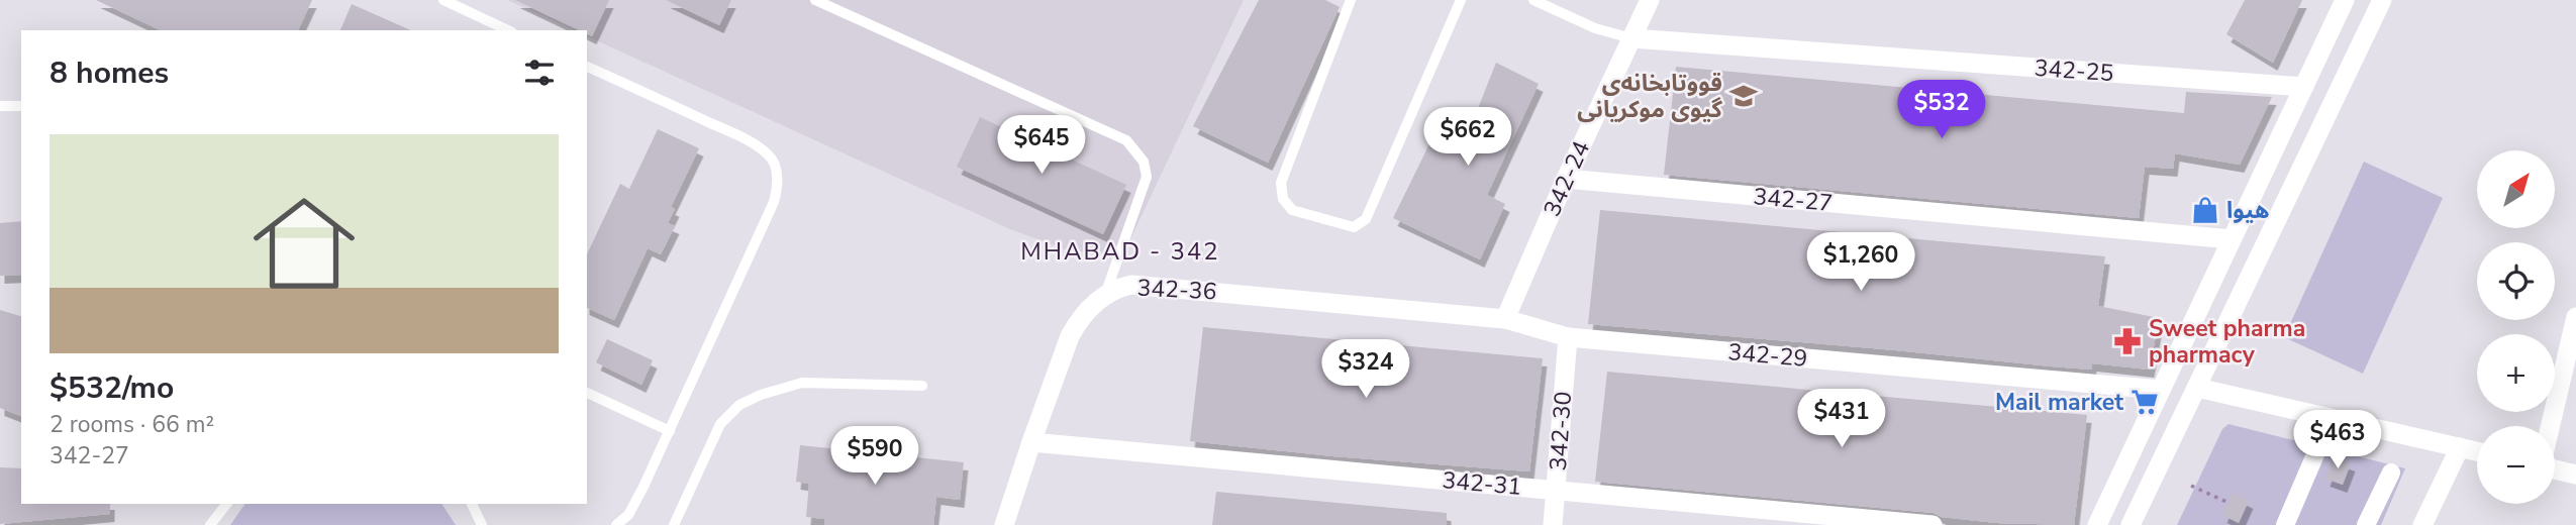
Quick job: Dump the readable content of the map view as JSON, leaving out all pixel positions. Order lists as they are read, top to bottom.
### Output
{
  "streets": {
    "street": [
      "342-25",
      "342-24",
      "342-27",
      "342-36",
      "342-29",
      "342-30",
      "342-31"
    ]
  },
  "crossings": [
    ["342-25", "342-24"],
    ["342-24", "342-27"],
    ["342-24", "342-36"],
    ["342-24", "342-29"],
    ["342-36", "342-29"],
    ["342-36", "342-31"],
    ["342-29", "342-30"],
    ["342-30", "342-31"]
  ],
  "districts": ["MHABAD - 342"],
  "places": {
    "school or university": ["قووتابخانەی گيوی موكريانی"],
    "shop": ["هيوا"],
    "pharmacy": ["Sweet pharma pharmacy"],
    "supermarket": ["Mail market"]
  },
  "north": "top right",
  "page": {
    "heading": "8 homes",
    "price": [
      "$532",
      "$662",
      "$645",
      "$1,260",
      "$324",
      "$431",
      "$463",
      "$590"
    ],
    "list": [
      {
        "name": "$532/mo",
        "note": "2 rooms · 66 m² · 342-27"
      }
    ],
    "map_buttons": ["+", "−"]
  }
}
